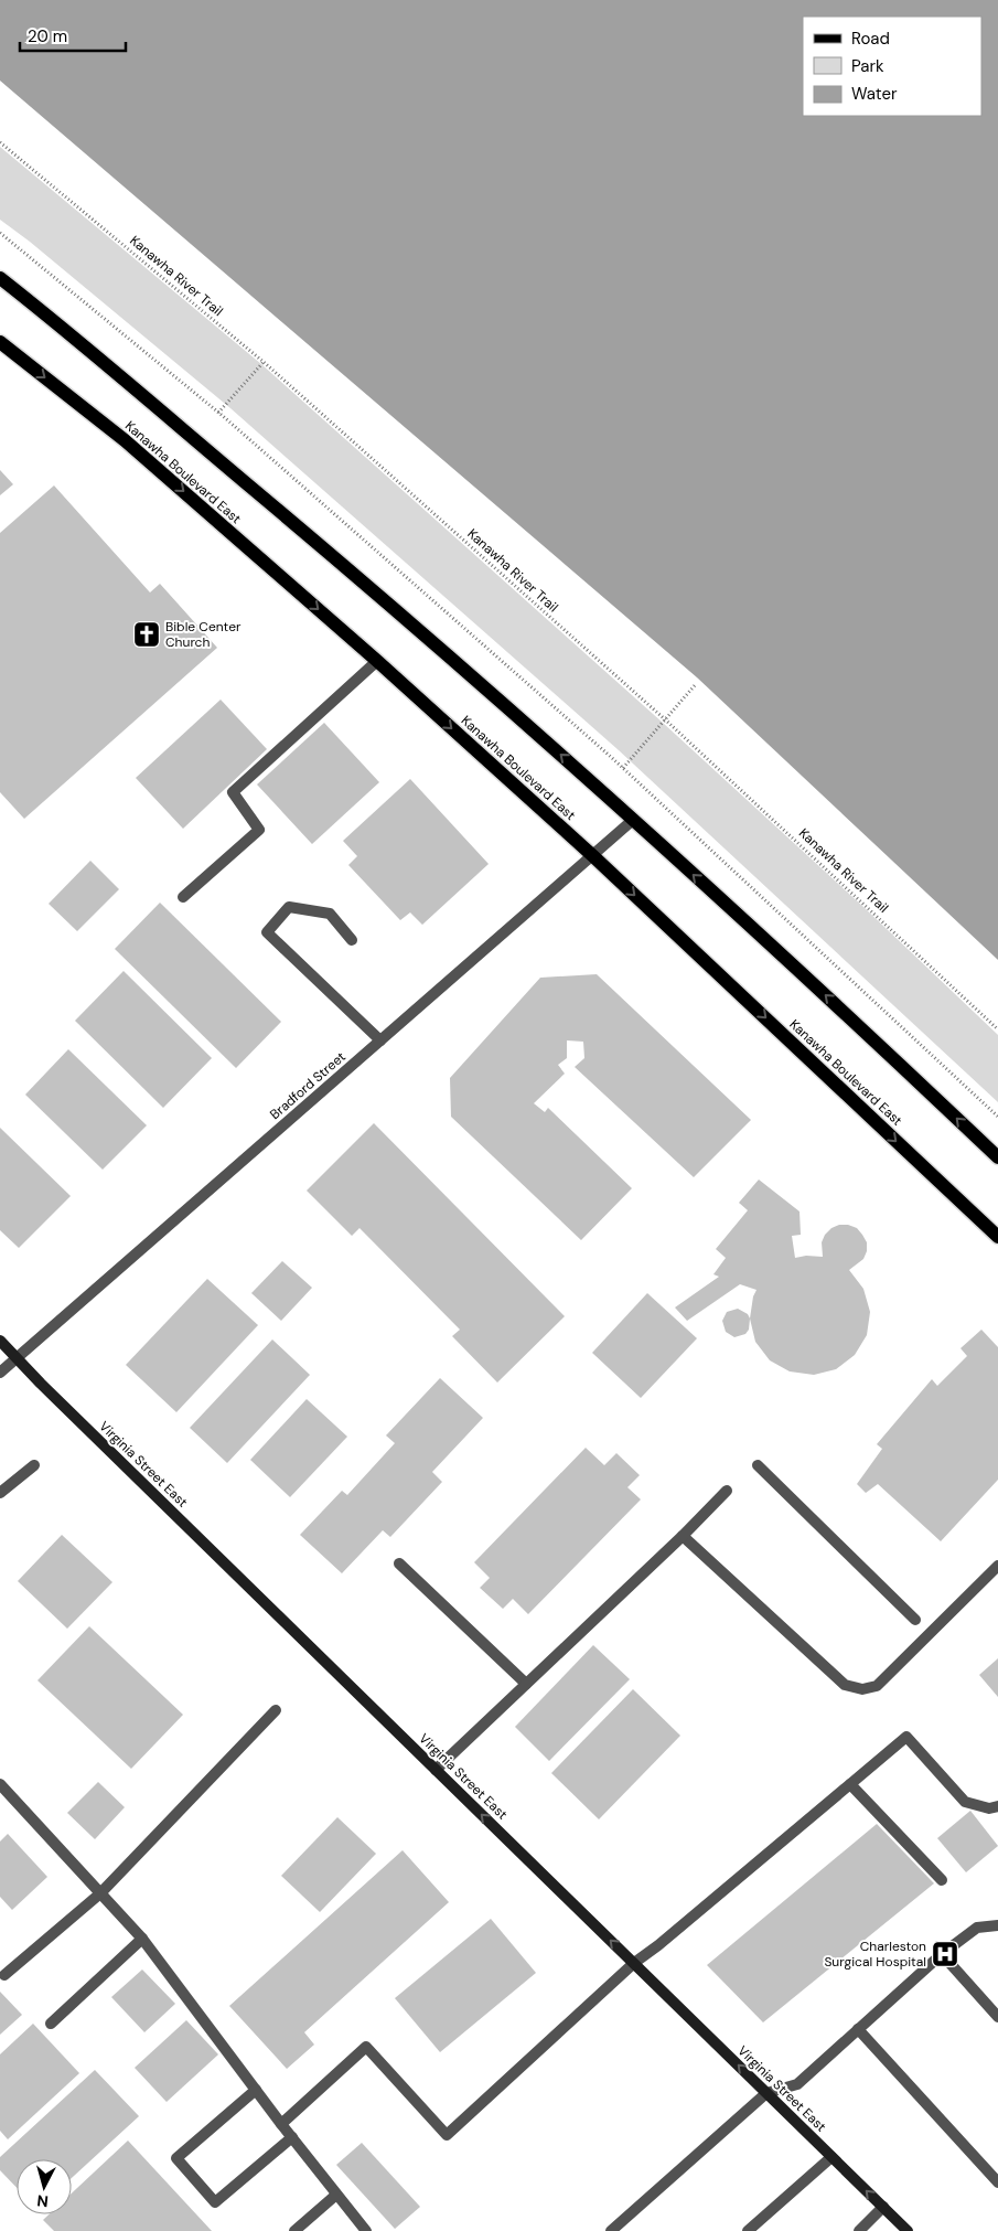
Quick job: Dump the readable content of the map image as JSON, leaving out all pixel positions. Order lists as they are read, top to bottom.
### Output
{
  "streets": {
    "main road": ["Kanawha Boulevard East", "Virginia Street East"],
    "street": ["Bradford Street"],
    "path": ["Kanawha River Trail"]
  },
  "crossings": [
    ["Kanawha Boulevard East", "Bradford Street"],
    ["Bradford Street", "Virginia Street East"]
  ],
  "one_way": ["Virginia Street East"],
  "places": {
    "church": ["Bible Center Church"],
    "hospital": ["Charleston Surgical Hospital"]
  },
  "legend": ["Road", "Park", "Water"],
  "scale_bar": "20 m",
  "north": "bottom"
}
